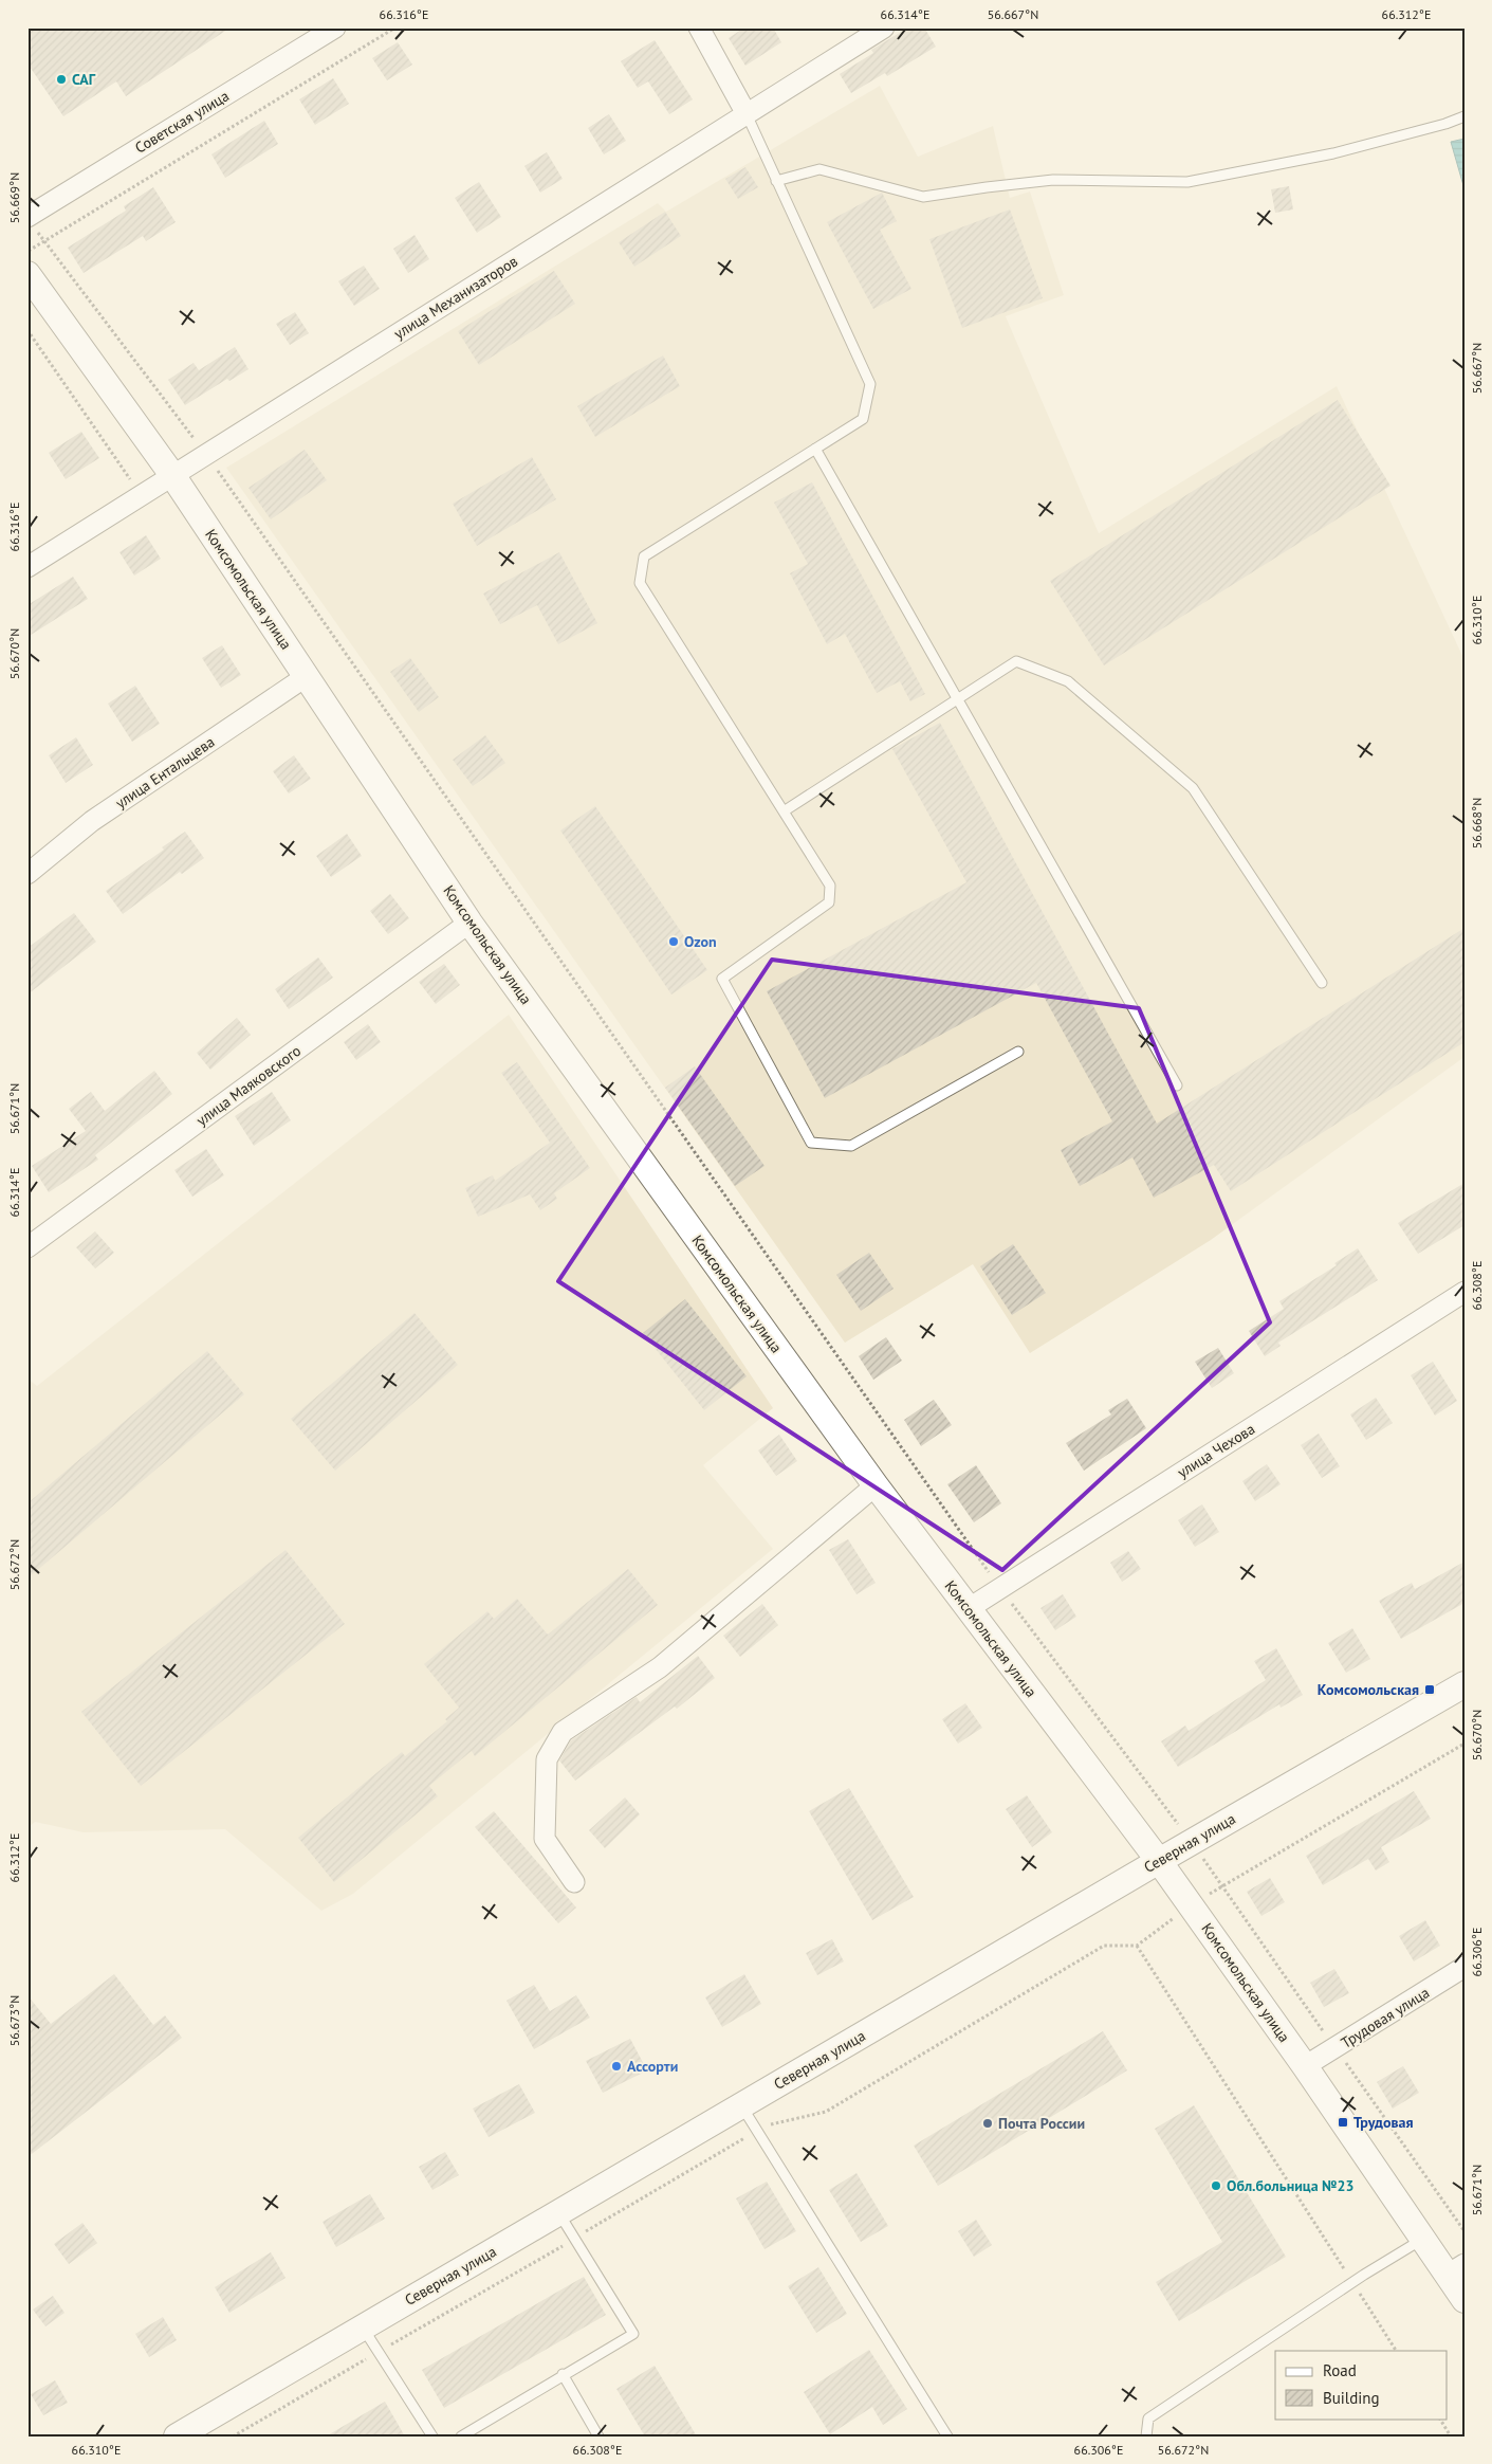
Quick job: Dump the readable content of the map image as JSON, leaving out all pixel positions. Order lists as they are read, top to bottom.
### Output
{
  "streets": {
    "street": [
      "Советская улица",
      "улица Механизаторов",
      "Комсомольская улица",
      "улица Ентальцева",
      "улица Маяковского",
      "улица Чехова",
      "Северная улица",
      "Трудовая улица"
    ]
  },
  "crossings": [
    ["улица Механизаторов", "Комсомольская улица"],
    ["Комсомольская улица", "улица Ентальцева"],
    ["Комсомольская улица", "улица Маяковского"],
    ["Комсомольская улица", "улица Чехова"],
    ["Комсомольская улица", "Северная улица"],
    ["Комсомольская улица", "Трудовая улица"]
  ],
  "places": {
    "other": [
      "САГ",
      "Ozon",
      "Ассорти",
      "Почта России",
      "Обл.больница №23"
    ],
    "transit": ["Комсомольская", "Трудовая"]
  },
  "legend": ["Road", "Building"],
  "coordinates": [
    "66.316°E",
    "66.314°E",
    "56.667°N",
    "66.312°E",
    "56.669°N",
    "66.310°E",
    "56.670°N",
    "56.668°N",
    "56.671°N",
    "66.308°E",
    "56.672°N",
    "66.306°E",
    "56.673°N"
  ]
}
